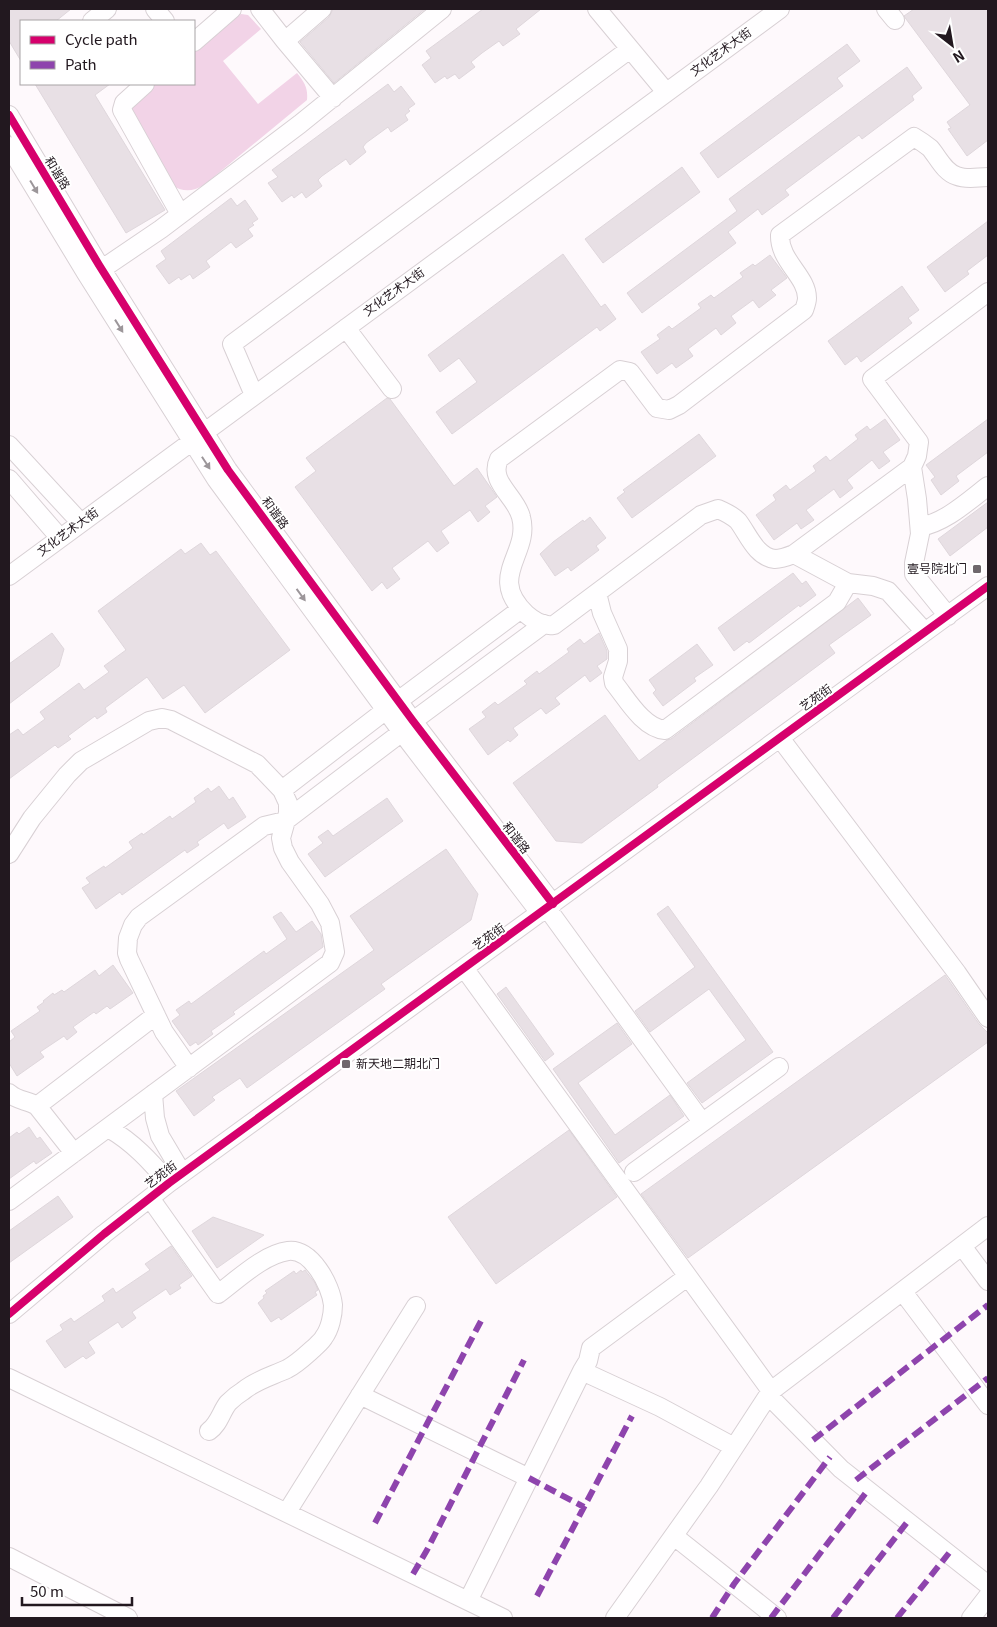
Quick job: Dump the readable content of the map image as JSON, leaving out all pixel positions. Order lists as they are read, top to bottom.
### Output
{
  "streets": {
    "street": ["文化艺术大街", "和谐路", "艺苑街"]
  },
  "crossings": [
    ["文化艺术大街", "和谐路"],
    ["和谐路", "艺苑街"]
  ],
  "places": {
    "transit": ["壹号院北门", "新天地二期北门"]
  },
  "legend": ["Cycle path", "Path"],
  "scale_bar": "50 m",
  "north": "bottom right"
}
